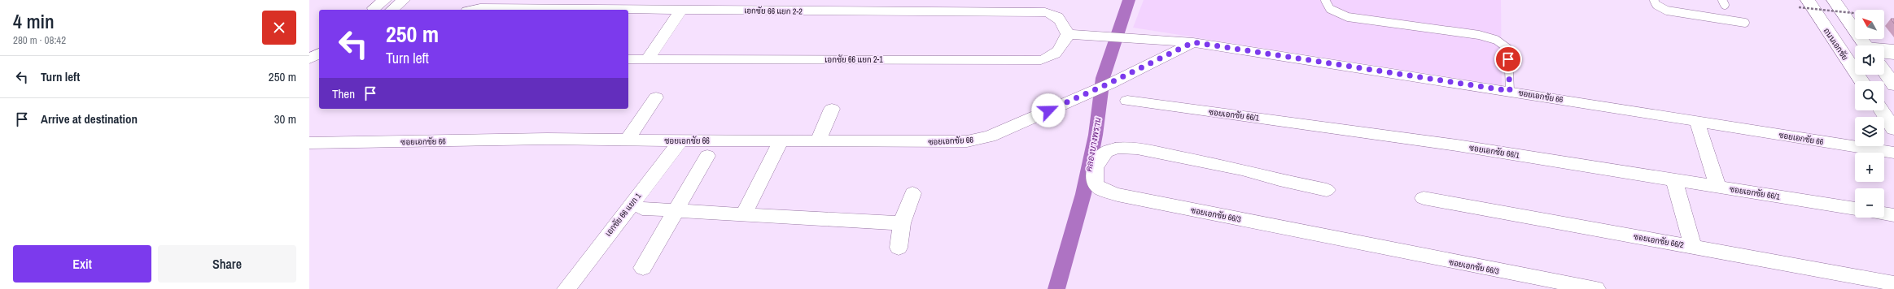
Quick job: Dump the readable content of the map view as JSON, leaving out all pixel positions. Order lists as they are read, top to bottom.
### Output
{
  "streets": {
    "main road": ["ถนนเอกชัย"],
    "street": [
      "เอกชัย 66 แยก 2-2",
      "เอกชัย 66 แยก 2-1",
      "ซอยเอกชัย 66",
      "ซอยเอกชัย 66/1",
      "เอกชัย 66 แยก 1",
      "ซอยเอกชัย 66/3",
      "ซอยเอกชัย 66/2"
    ]
  },
  "crossings": [
    ["เอกชัย 66 แยก 2-2", "เอกชัย 66 แยก 2-1"],
    ["ซอยเอกชัย 66", "เอกชัย 66 แยก 1"]
  ],
  "water": ["คลองบางพราน"],
  "north": "top left",
  "page": {
    "heading": ["4 min", "280 m · 08:42"],
    "map_buttons": ["+", "−"],
    "turn": ["250 m", "Turn left"],
    "list": [
      {
        "name": "Turn left",
        "value": "250 m"
      },
      {
        "name": "Arrive at destination",
        "value": "30 m"
      }
    ],
    "then": "Then",
    "buttons": ["Exit", "Share"]
  }
}
